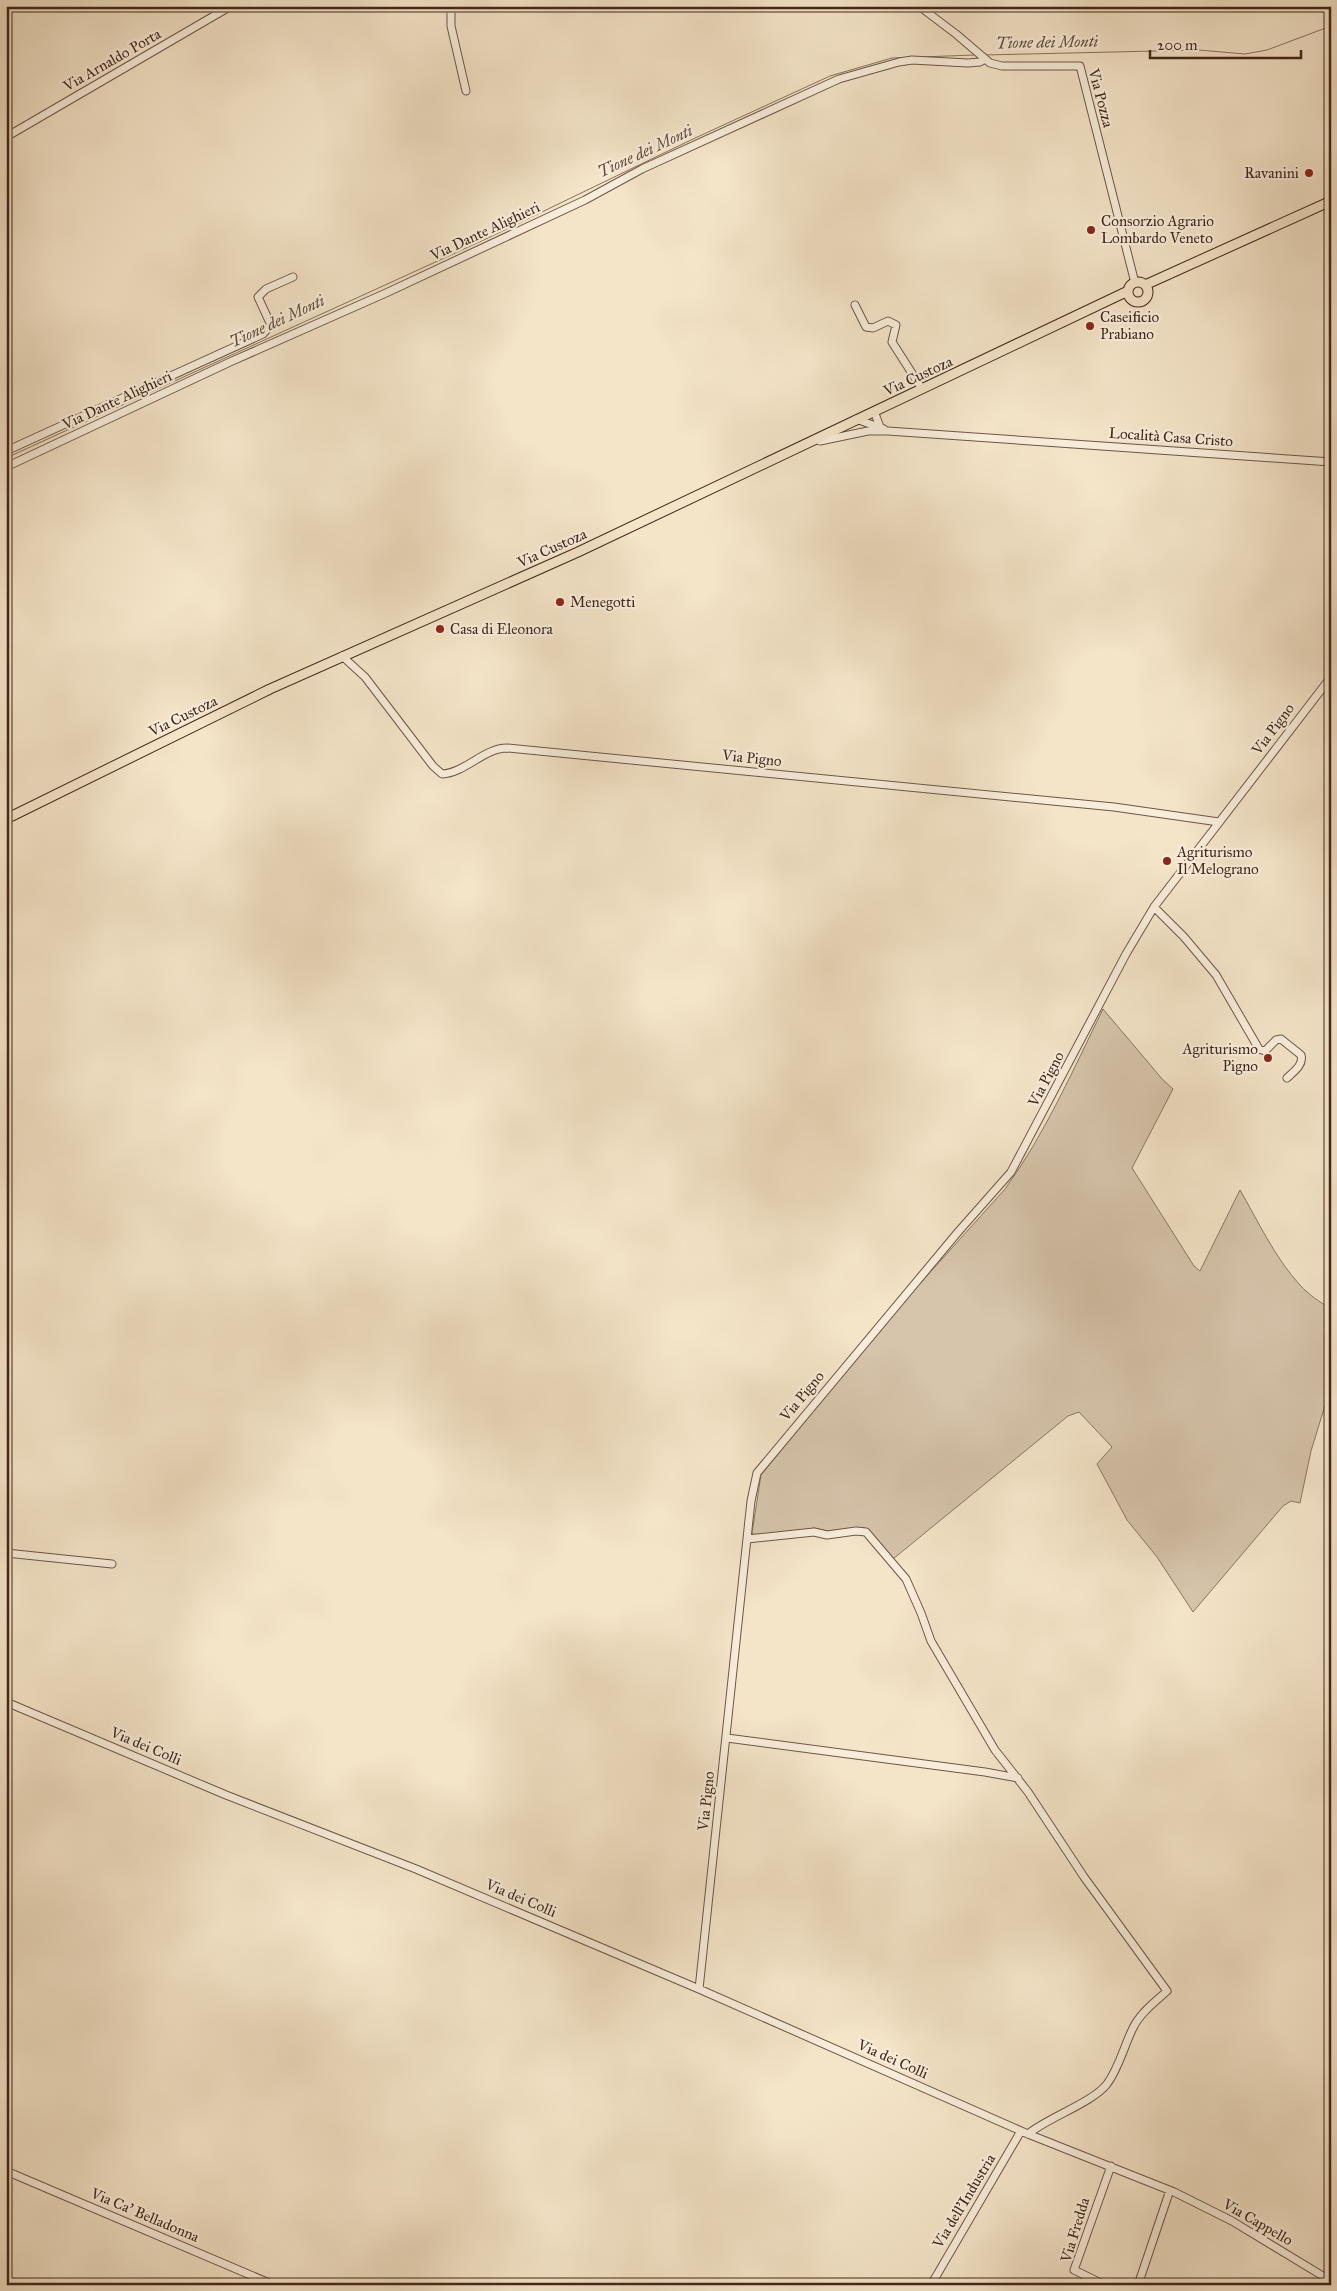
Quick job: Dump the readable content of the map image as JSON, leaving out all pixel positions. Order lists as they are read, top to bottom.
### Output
{
  "streets": {
    "main road": ["Via Custoza"],
    "street": [
      "Via Arnaldo Porta",
      "Via Pozza",
      "Via Dante Alighieri",
      "Località Casa Cristo",
      "Via Pigno",
      "Via dei Colli",
      "Via dell'Industria",
      "Via Ca' Belladonna",
      "Via Cappello",
      "Via Fredda"
    ]
  },
  "crossings": [
    ["Via Pozza", "Via Dante Alighieri"],
    ["Via Pozza", "Via Custoza"],
    ["Via Custoza", "Via Pigno"],
    ["Via Pigno", "Via dei Colli"],
    ["Via dei Colli", "Via dell'Industria"],
    ["Via dei Colli", "Via Cappello"],
    ["Via dell'Industria", "Via Cappello"],
    ["Via Cappello", "Via Fredda"]
  ],
  "water": ["Tione dei Monti"],
  "places": [
    "Ravanini",
    "Consorzio Agrario Lombardo Veneto",
    "Caseificio Prabiano",
    "Menegotti",
    "Casa di Eleonora",
    "Agriturismo Il Melograno",
    "Agriturismo Pigno"
  ],
  "scale_bar": "200 m"
}
